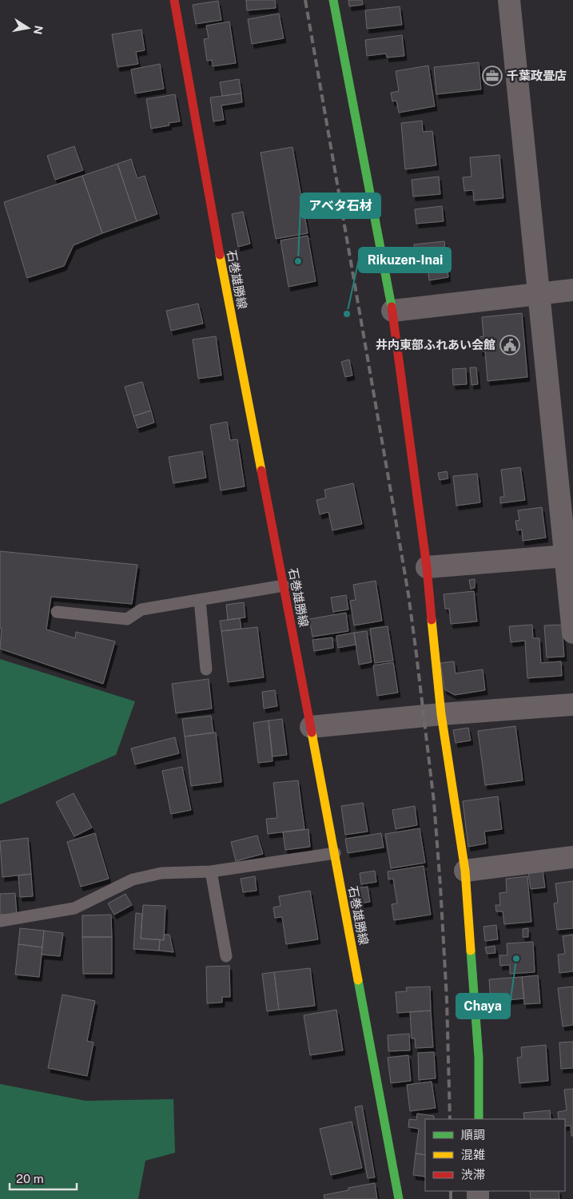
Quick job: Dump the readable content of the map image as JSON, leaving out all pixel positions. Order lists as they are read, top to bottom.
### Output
{
  "streets": {
    "main road": ["石巻雄勝線"]
  },
  "places": {
    "office": ["千葉政畳店"],
    "other": ["アベタ石材", "Rikuzen-Inai", "Chaya"],
    "public building": ["井内東部ふれあい会館"]
  },
  "legend": ["順調", "混雑", "渋滞"],
  "scale_bar": "20 m",
  "north": "right"
}
